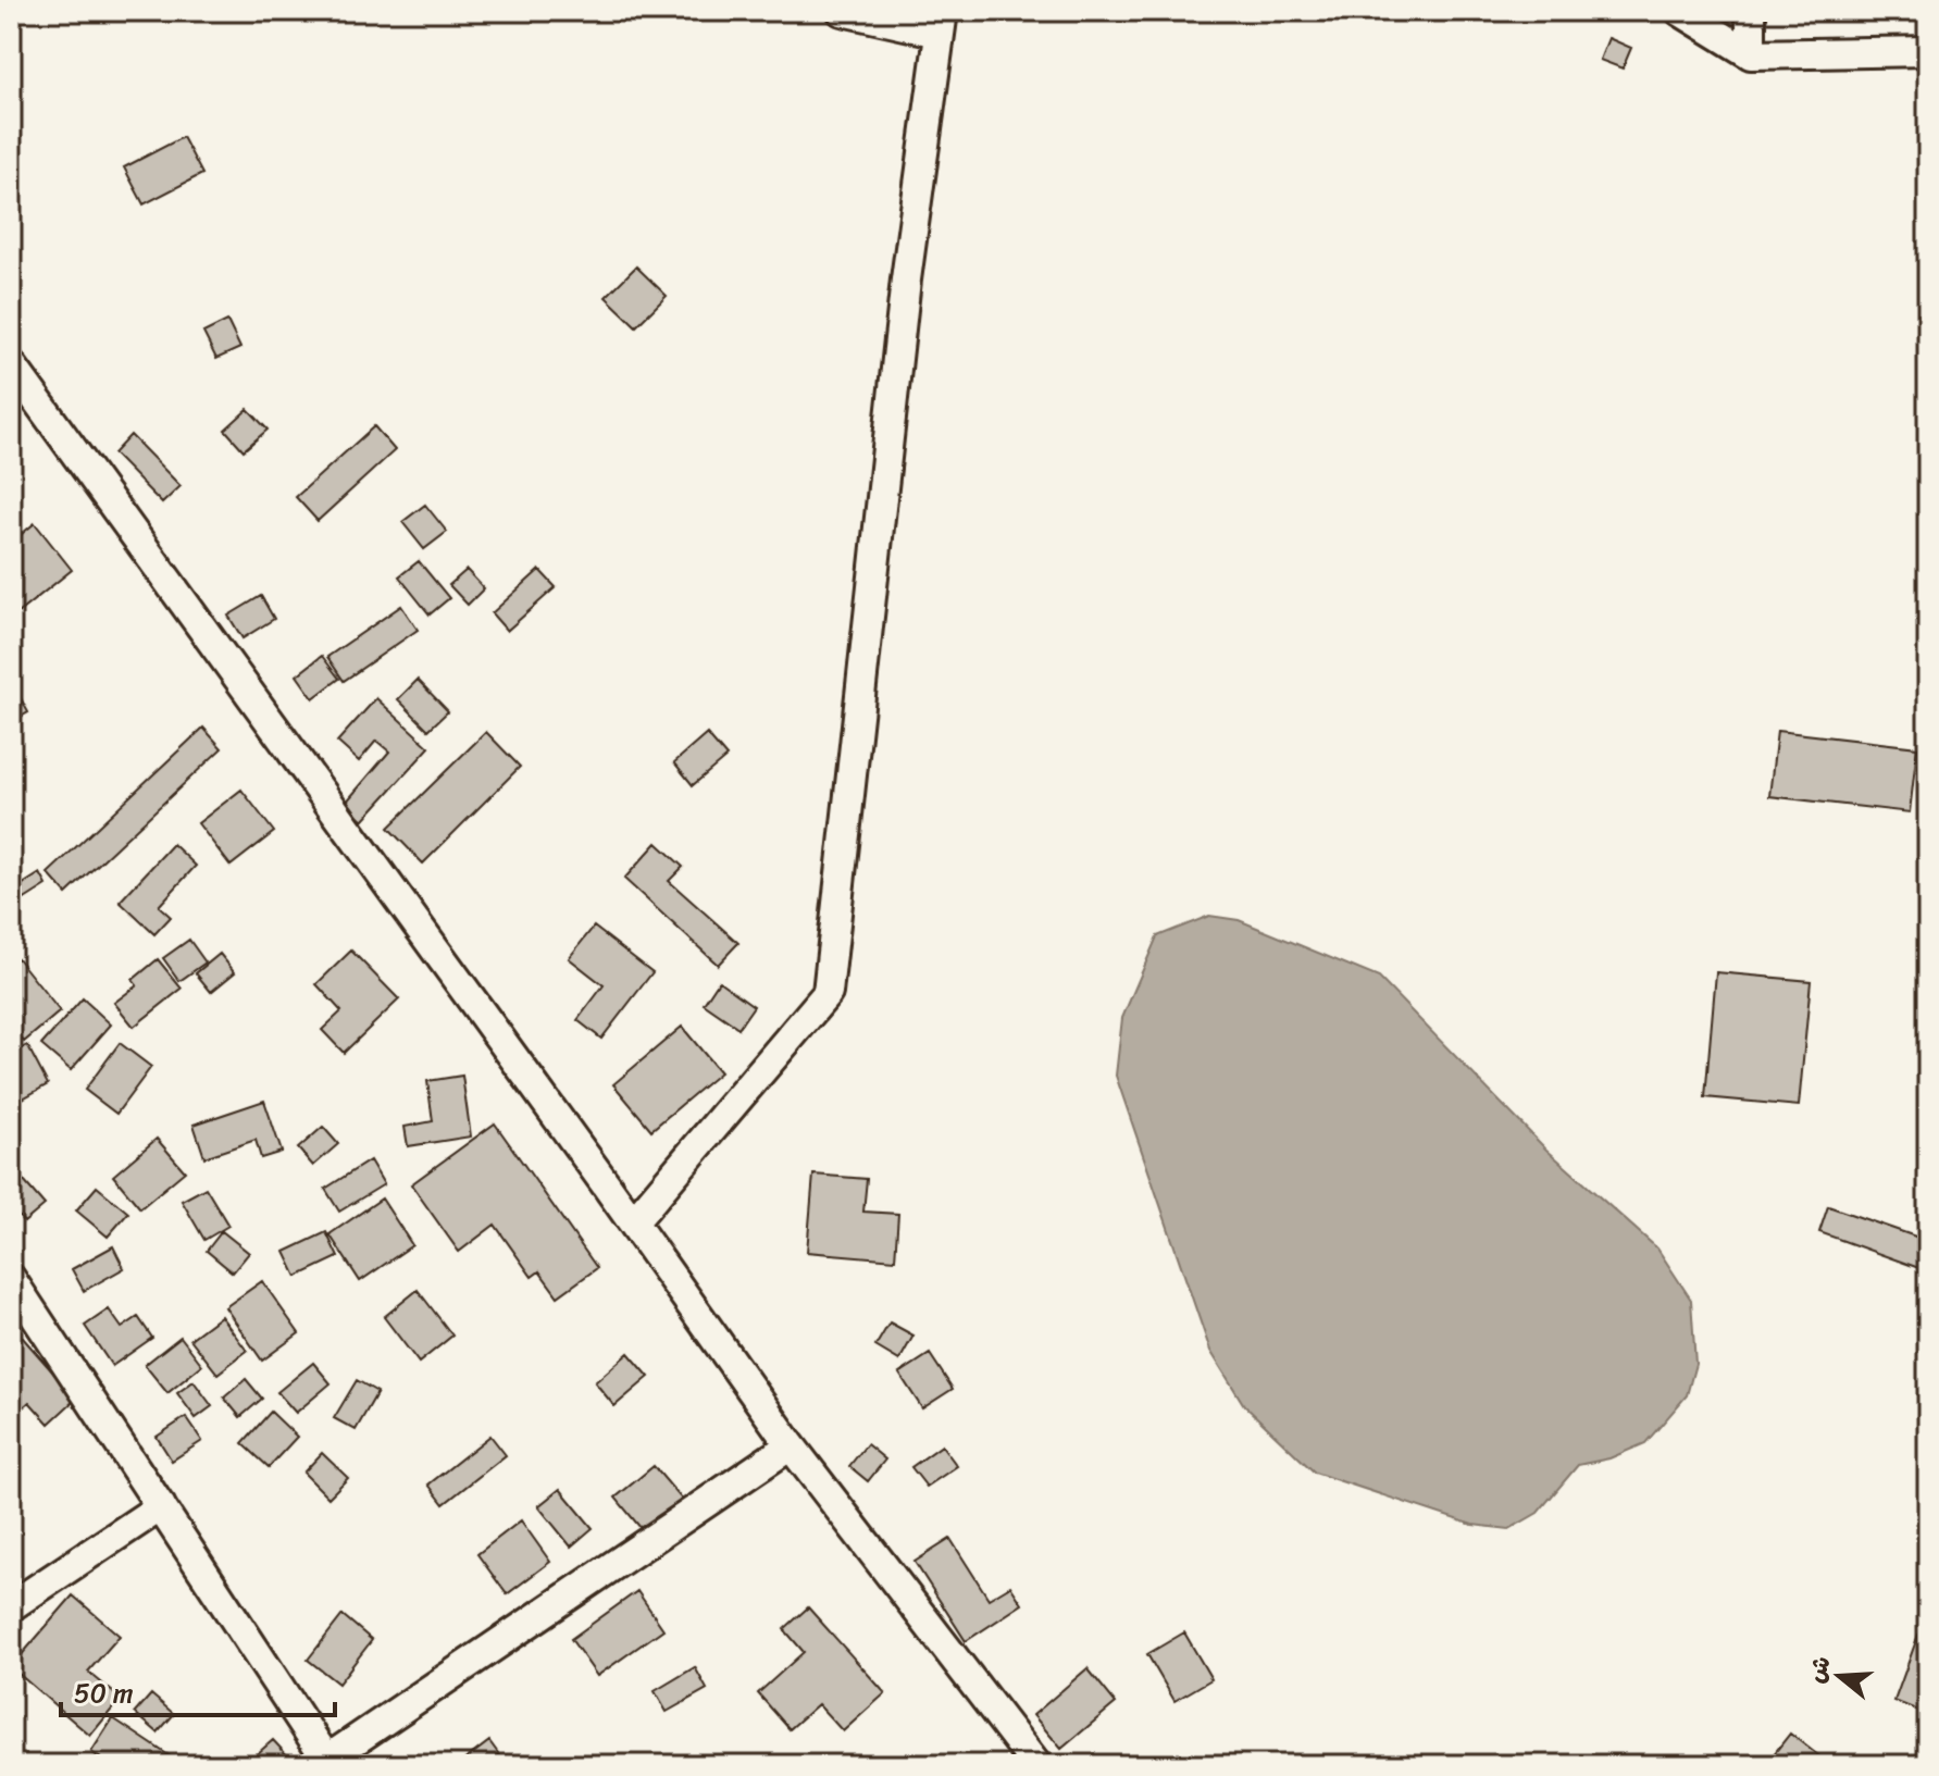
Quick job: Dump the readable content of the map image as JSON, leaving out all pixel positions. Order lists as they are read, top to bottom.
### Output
{
  "scale_bar": "50 m",
  "north": "left"
}
